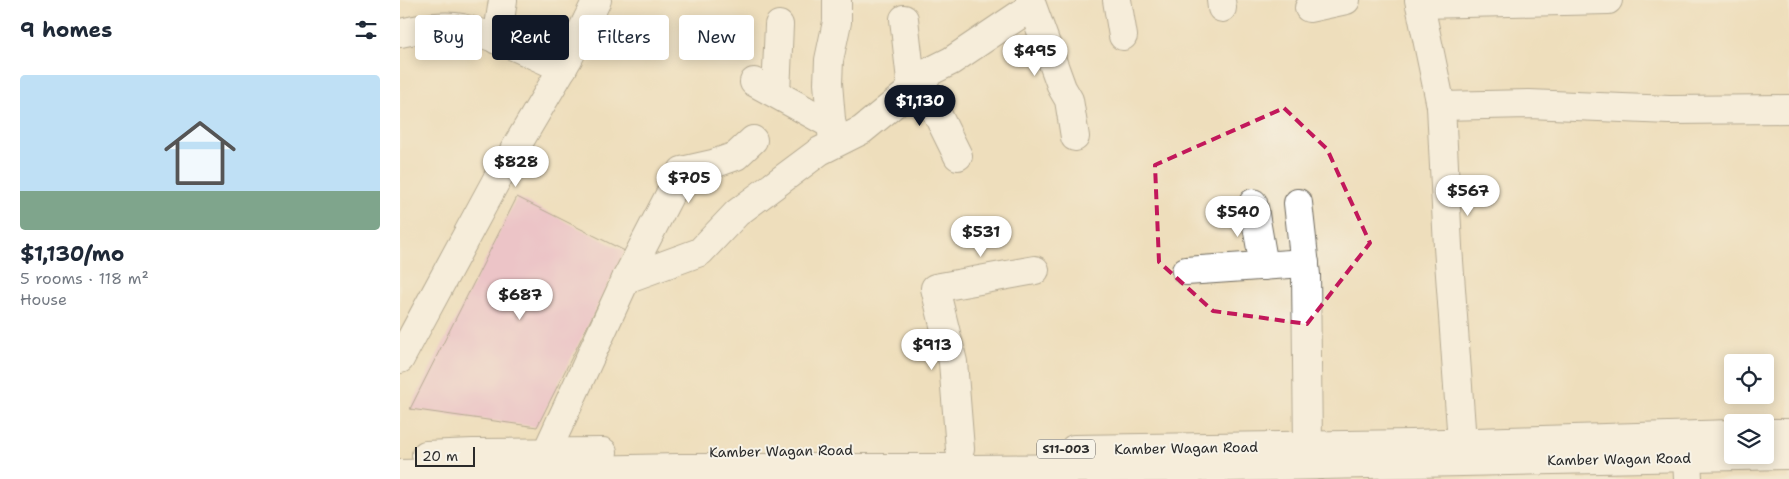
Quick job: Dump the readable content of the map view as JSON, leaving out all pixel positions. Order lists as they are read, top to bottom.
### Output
{
  "streets": {
    "street": ["Kamber Wagan Road", "S11-003"]
  },
  "scale_bar": "20 m",
  "page": {
    "heading": "9 homes",
    "chip": [
      "Buy",
      "Rent",
      "Filters",
      "New"
    ],
    "price": [
      "$495",
      "$1,130",
      "$828",
      "$705",
      "$567",
      "$540",
      "$531",
      "$687",
      "$913"
    ],
    "list": [
      {
        "name": "$1,130/mo",
        "note": "5 rooms · 118 m² · House"
      }
    ],
    "scale": "20 m"
  }
}
